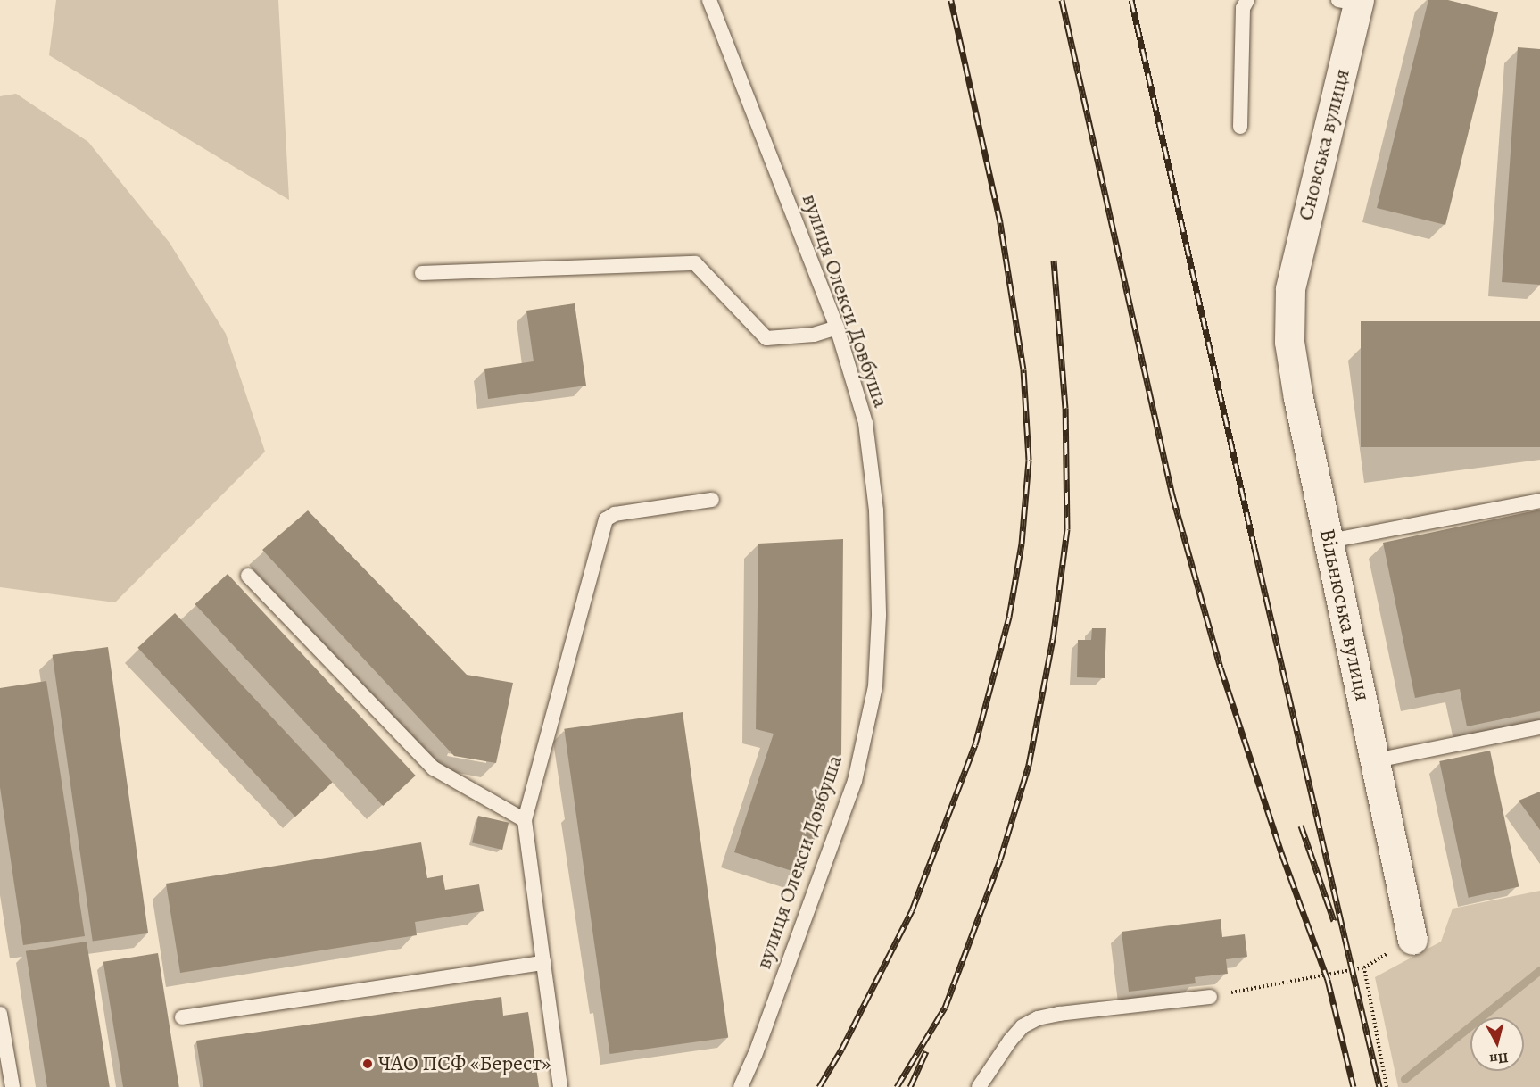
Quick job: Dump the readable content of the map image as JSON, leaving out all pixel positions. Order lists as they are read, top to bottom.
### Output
{
  "streets": {
    "street": ["Сновська вулиця", "Вільнюська вулиця"],
    "lane": ["вулиця Олекси Довбуша"]
  },
  "crossings": [
    ["Сновська вулиця", "Вільнюська вулиця"]
  ],
  "places": ["ЧАО ПСФ «Берест»"],
  "north": "bottom"
}
